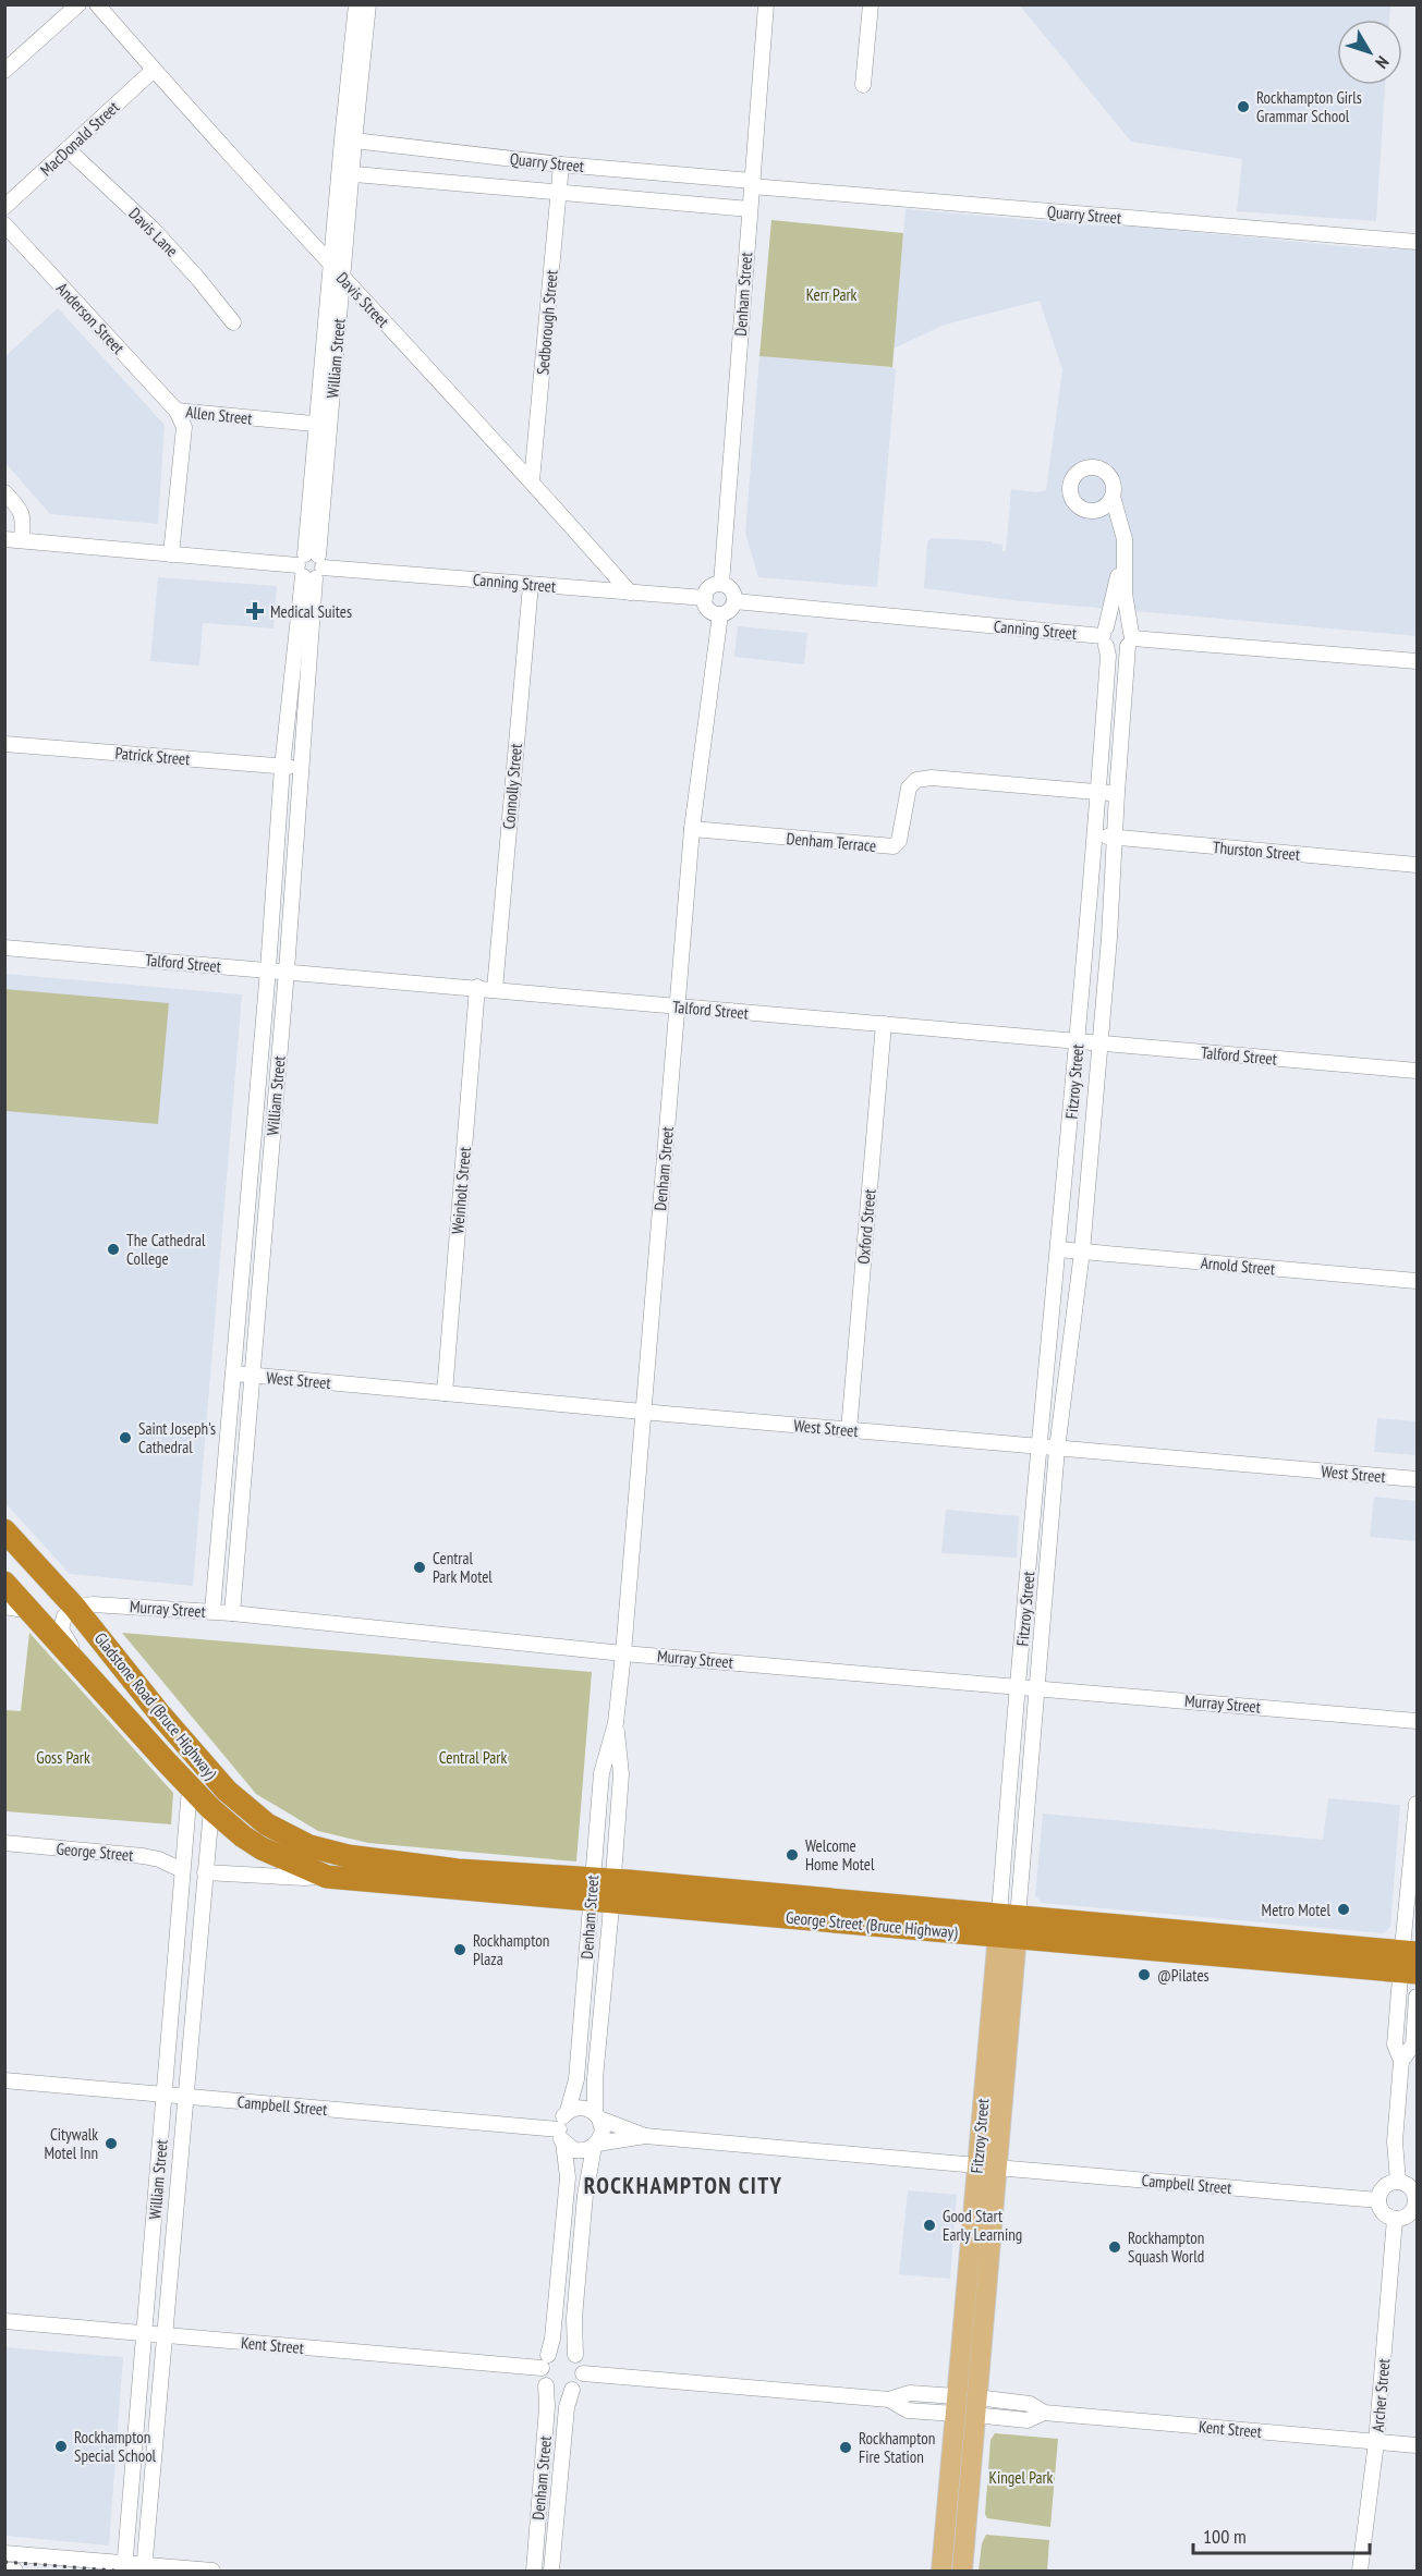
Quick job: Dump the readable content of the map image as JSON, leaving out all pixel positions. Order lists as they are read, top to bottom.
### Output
{
  "streets": {
    "highway": ["Gladstone Road (Bruce Highway)", "George Street (Bruce Highway)"],
    "main road": ["Fitzroy Street"],
    "street": [
      "MacDonald Street",
      "Quarry Street",
      "Davis Lane",
      "Denham Street",
      "Davis Street",
      "Anderson Street",
      "Sedborough Street",
      "William Street",
      "Allen Street",
      "Canning Street",
      "Patrick Street",
      "Connolly Street",
      "Denham Terrace",
      "Thurston Street",
      "Talford Street",
      "Weinholt Street",
      "Oxford Street",
      "Arnold Street",
      "West Street",
      "Murray Street",
      "George Street",
      "Campbell Street",
      "Kent Street",
      "Archer Street"
    ]
  },
  "crossings": [
    ["MacDonald Street", "Davis Lane"],
    ["MacDonald Street", "Davis Street"],
    ["Quarry Street", "Denham Street"],
    ["Quarry Street", "Sedborough Street"],
    ["Quarry Street", "William Street"],
    ["Denham Street", "Canning Street"],
    ["Denham Street", "Denham Terrace"],
    ["Denham Street", "Talford Street"],
    ["Denham Street", "West Street"],
    ["Denham Street", "Murray Street"],
    ["Denham Street", "George Street (Bruce Highway)"],
    ["Denham Street", "Campbell Street"],
    ["Denham Street", "Kent Street"],
    ["Davis Street", "Sedborough Street"],
    ["Davis Street", "William Street"],
    ["Davis Street", "Canning Street"],
    ["Anderson Street", "Allen Street"],
    ["William Street", "Allen Street"],
    ["William Street", "Canning Street"],
    ["William Street", "Patrick Street"],
    ["William Street", "Talford Street"],
    ["William Street", "West Street"],
    ["William Street", "Murray Street"],
    ["William Street", "Gladstone Road (Bruce Highway)"],
    ["William Street", "George Street"],
    ["William Street", "Campbell Street"],
    ["William Street", "Kent Street"],
    ["Allen Street", "Canning Street"],
    ["Canning Street", "Connolly Street"],
    ["Canning Street", "Fitzroy Street"],
    ["Connolly Street", "Talford Street"],
    ["Denham Terrace", "Fitzroy Street"],
    ["Thurston Street", "Fitzroy Street"],
    ["Talford Street", "Fitzroy Street"],
    ["Talford Street", "Weinholt Street"],
    ["Talford Street", "Oxford Street"],
    ["Fitzroy Street", "Arnold Street"],
    ["Fitzroy Street", "West Street"],
    ["Fitzroy Street", "Murray Street"],
    ["Fitzroy Street", "George Street (Bruce Highway)"],
    ["Fitzroy Street", "Campbell Street"],
    ["Fitzroy Street", "Kent Street"],
    ["Weinholt Street", "West Street"],
    ["Oxford Street", "West Street"],
    ["Murray Street", "Gladstone Road (Bruce Highway)"],
    ["Gladstone Road (Bruce Highway)", "George Street (Bruce Highway)"],
    ["Campbell Street", "Archer Street"],
    ["Kent Street", "Archer Street"]
  ],
  "districts": ["ROCKHAMPTON CITY"],
  "parks": [
    "Kerr Park",
    "Goss Park",
    "Central Park",
    "Kingel Park"
  ],
  "places": {
    "other": [
      "Rockhampton Girls Grammar School",
      "The Cathedral College",
      "Saint Joseph's Cathedral",
      "Central Park Motel",
      "Welcome Home Motel",
      "Metro Motel",
      "Rockhampton Plaza",
      "@Pilates",
      "Citywalk Motel Inn",
      "Good Start Early Learning",
      "Rockhampton Squash World",
      "Rockhampton Special School",
      "Rockhampton Fire Station"
    ],
    "health": ["Medical Suites"]
  },
  "scale_bar": "100 m",
  "north": "bottom right"
}
